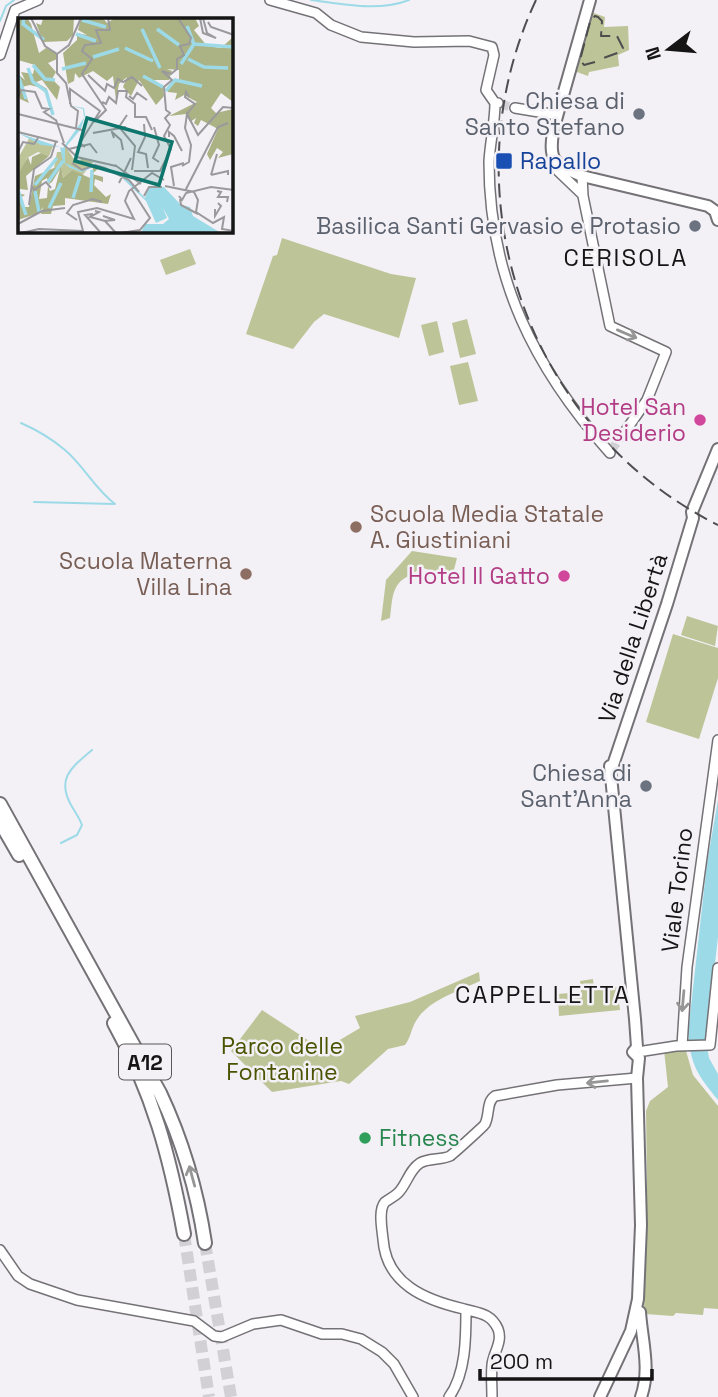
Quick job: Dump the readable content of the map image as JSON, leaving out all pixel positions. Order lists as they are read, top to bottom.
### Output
{
  "streets": {
    "highway": ["A12"],
    "main road": ["Via della Libertà"],
    "street": ["Viale Torino"]
  },
  "one_way": ["Viale Torino"],
  "districts": ["CERISOLA", "CAPPELLETTA"],
  "parks": ["Parco delle Fontanine"],
  "places": {
    "other": [
      "Chiesa di Santo Stefano",
      "Basilica Santi Gervasio e Protasio",
      "Hotel San Desiderio",
      "Scuola Media Statale A. Giustiniani",
      "Scuola Materna Villa Lina",
      "Hotel Il Gatto",
      "Chiesa di Sant'Anna",
      "Fitness"
    ],
    "transit": ["Rapallo"]
  },
  "scale_bar": "200 m",
  "north": "left"
}
